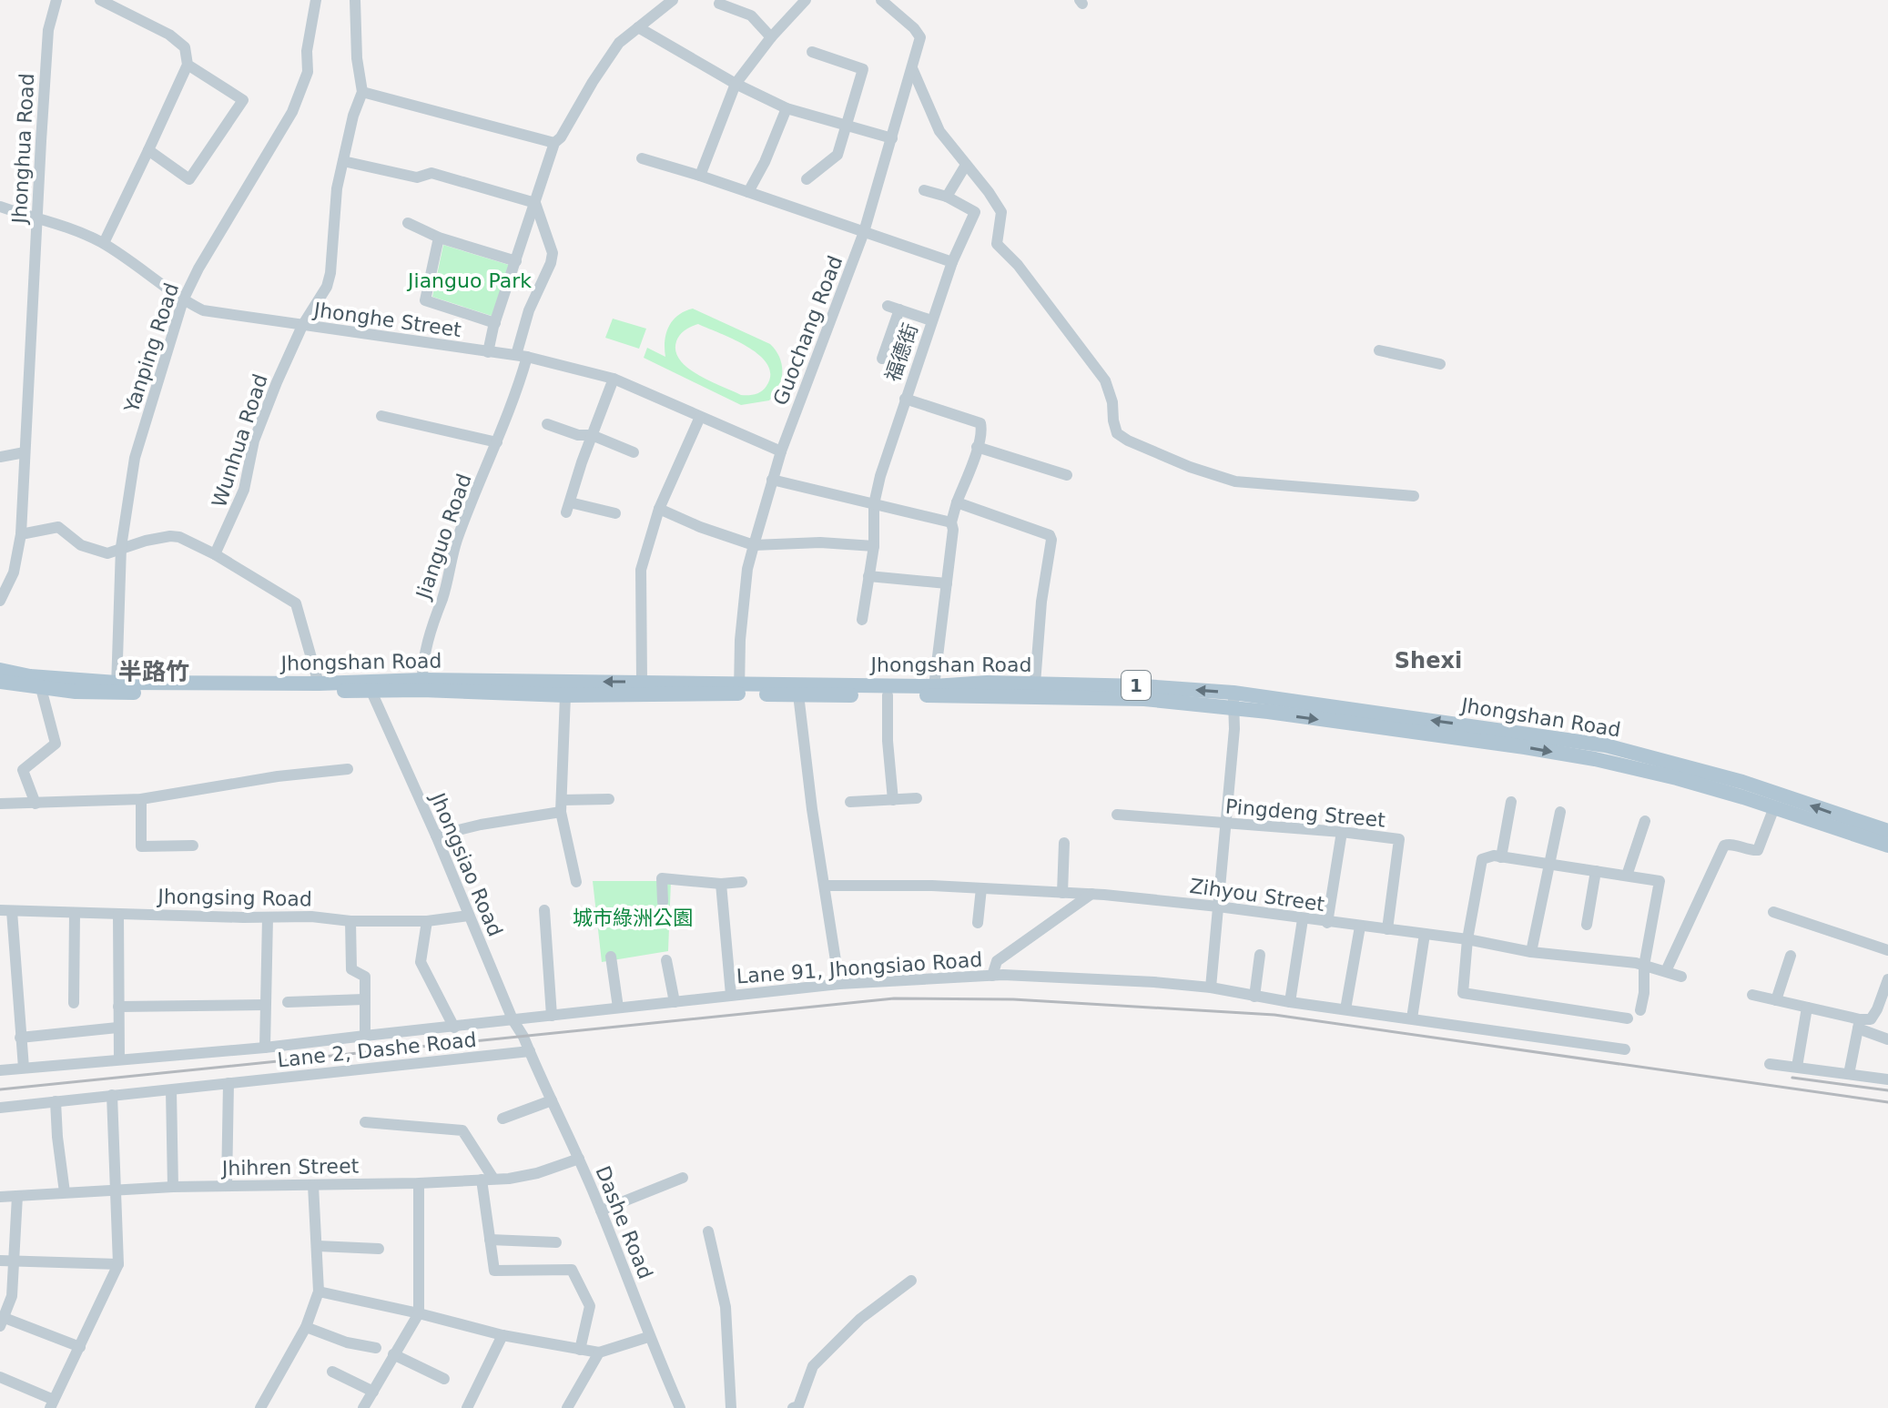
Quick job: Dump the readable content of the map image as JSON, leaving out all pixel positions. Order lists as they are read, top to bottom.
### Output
{
  "streets": {
    "main road": ["Jhongshan Road", "1"],
    "street": [
      "Jhonghua Road",
      "Jhonghe Street",
      "Guochang Road",
      "Yanping Road",
      "福德街",
      "Wunhua Road",
      "Jianguo Road",
      "Pingdeng Street",
      "Jhongsiao Road",
      "Zihyou Street",
      "Jhongsing Road",
      "Lane 91, Jhongsiao Road",
      "Lane 2, Dashe Road",
      "Jhihren Street",
      "Dashe Road"
    ]
  },
  "crossings": [
    ["Jhonghua Road", "Jhonghe Street"],
    ["Jhonghe Street", "Guochang Road"],
    ["Jhonghe Street", "Yanping Road"],
    ["Jhonghe Street", "Wunhua Road"],
    ["Jhonghe Street", "Jianguo Road"],
    ["Guochang Road", "Jhongshan Road"],
    ["Yanping Road", "Jhongshan Road"],
    ["Jianguo Road", "Jhongshan Road"],
    ["Jhongshan Road", "Jhongsiao Road"],
    ["Pingdeng Street", "Zihyou Street"],
    ["Jhongsiao Road", "Jhongsing Road"],
    ["Jhongsiao Road", "Lane 91, Jhongsiao Road"],
    ["Jhongsiao Road", "Lane 2, Dashe Road"],
    ["Jhongsiao Road", "Dashe Road"],
    ["Lane 2, Dashe Road", "Dashe Road"],
    ["Jhihren Street", "Dashe Road"]
  ],
  "districts": ["Shexi", "半路竹"],
  "parks": ["Jianguo Park", "城市綠洲公園"]
}
